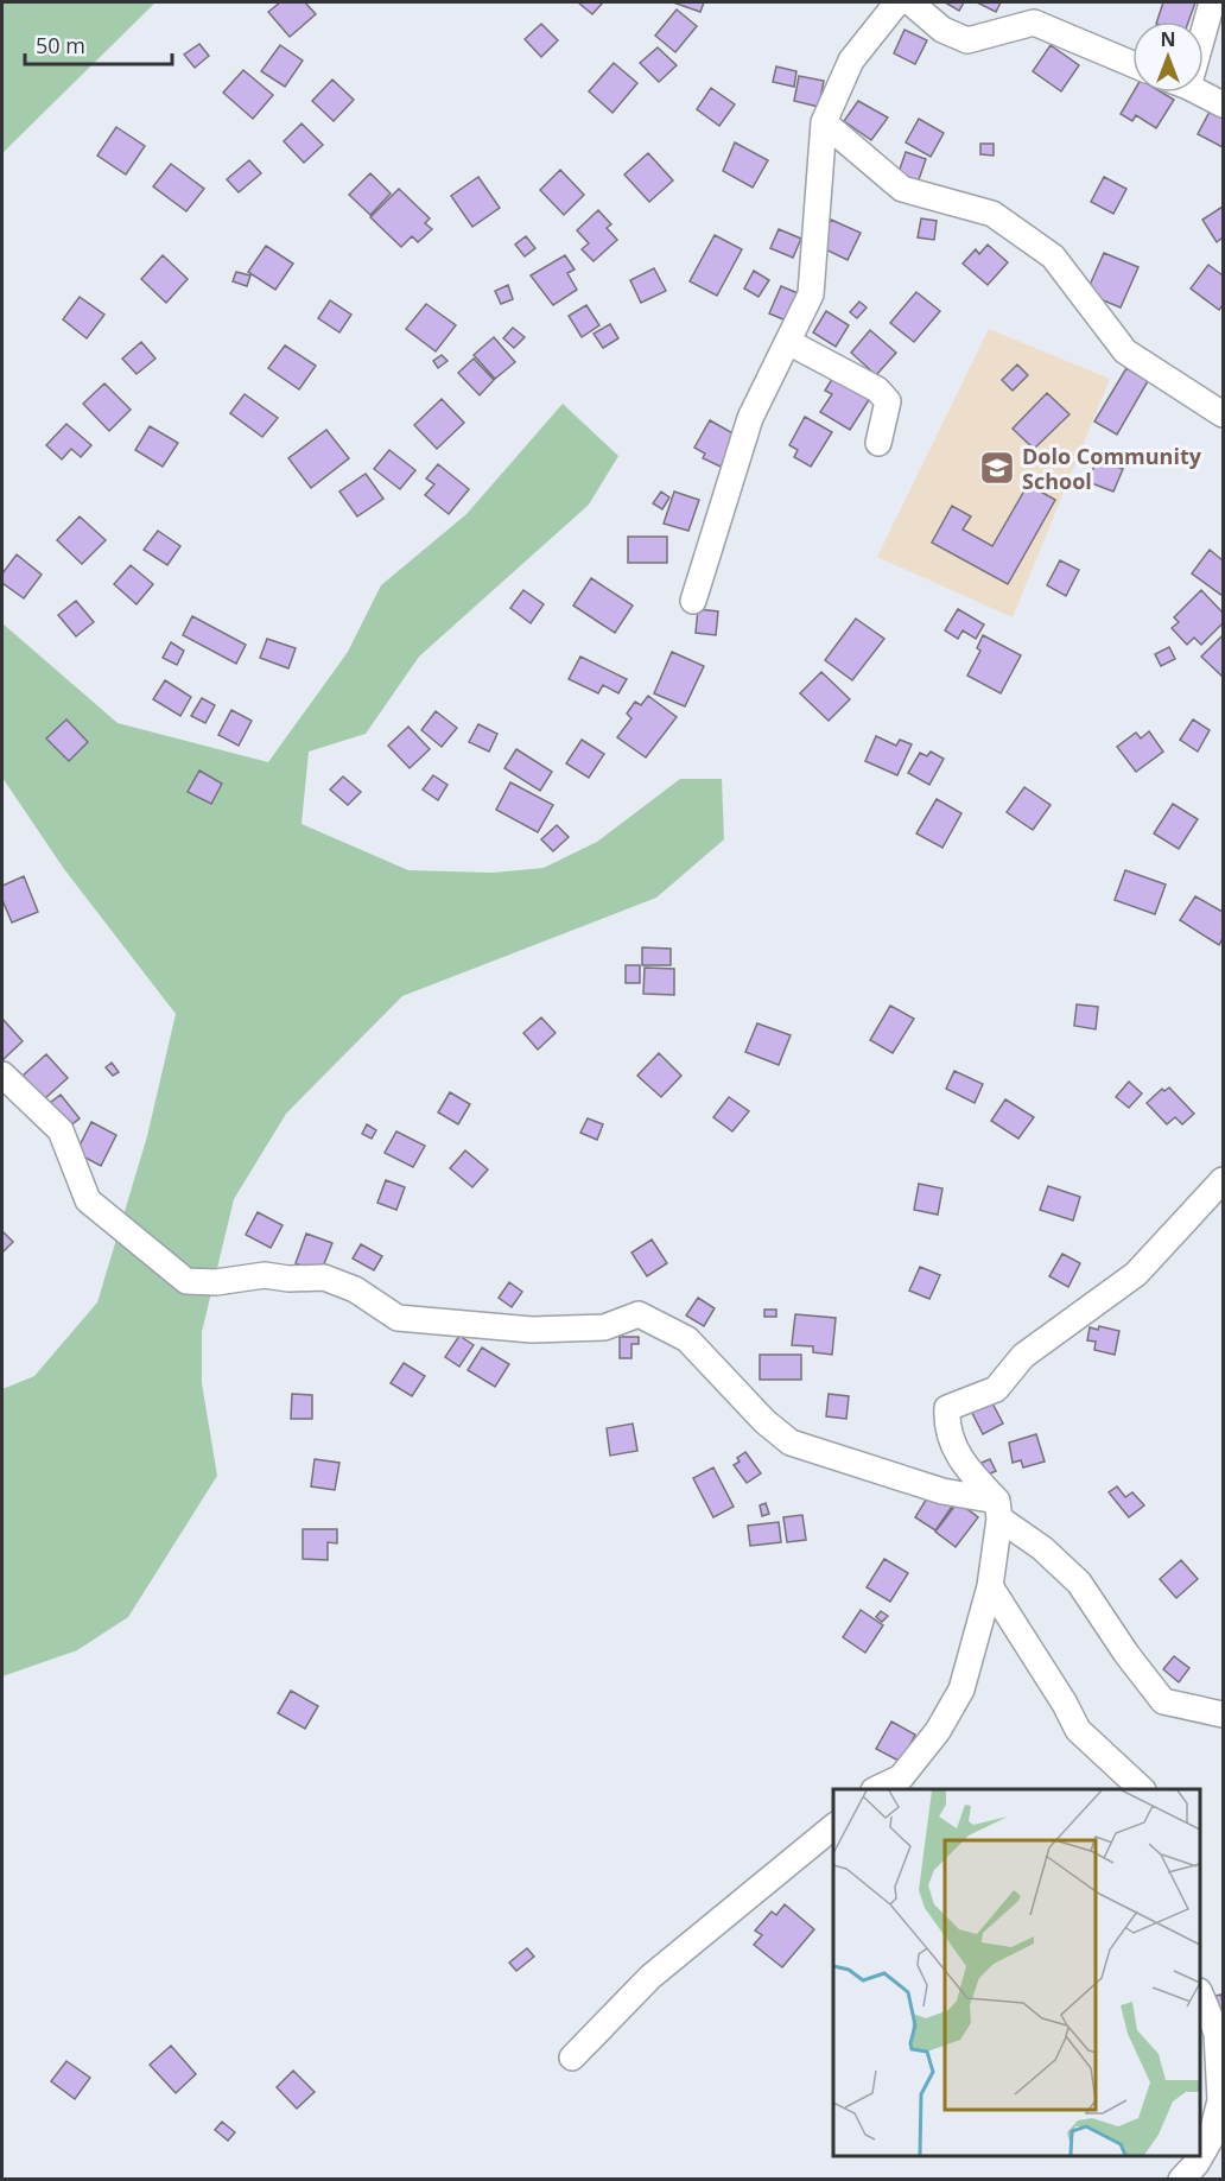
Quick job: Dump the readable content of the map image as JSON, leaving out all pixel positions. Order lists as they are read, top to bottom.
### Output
{
  "places": {
    "school or university": ["Dolo Community School"]
  },
  "scale_bar": "50 m",
  "north": "top"
}
